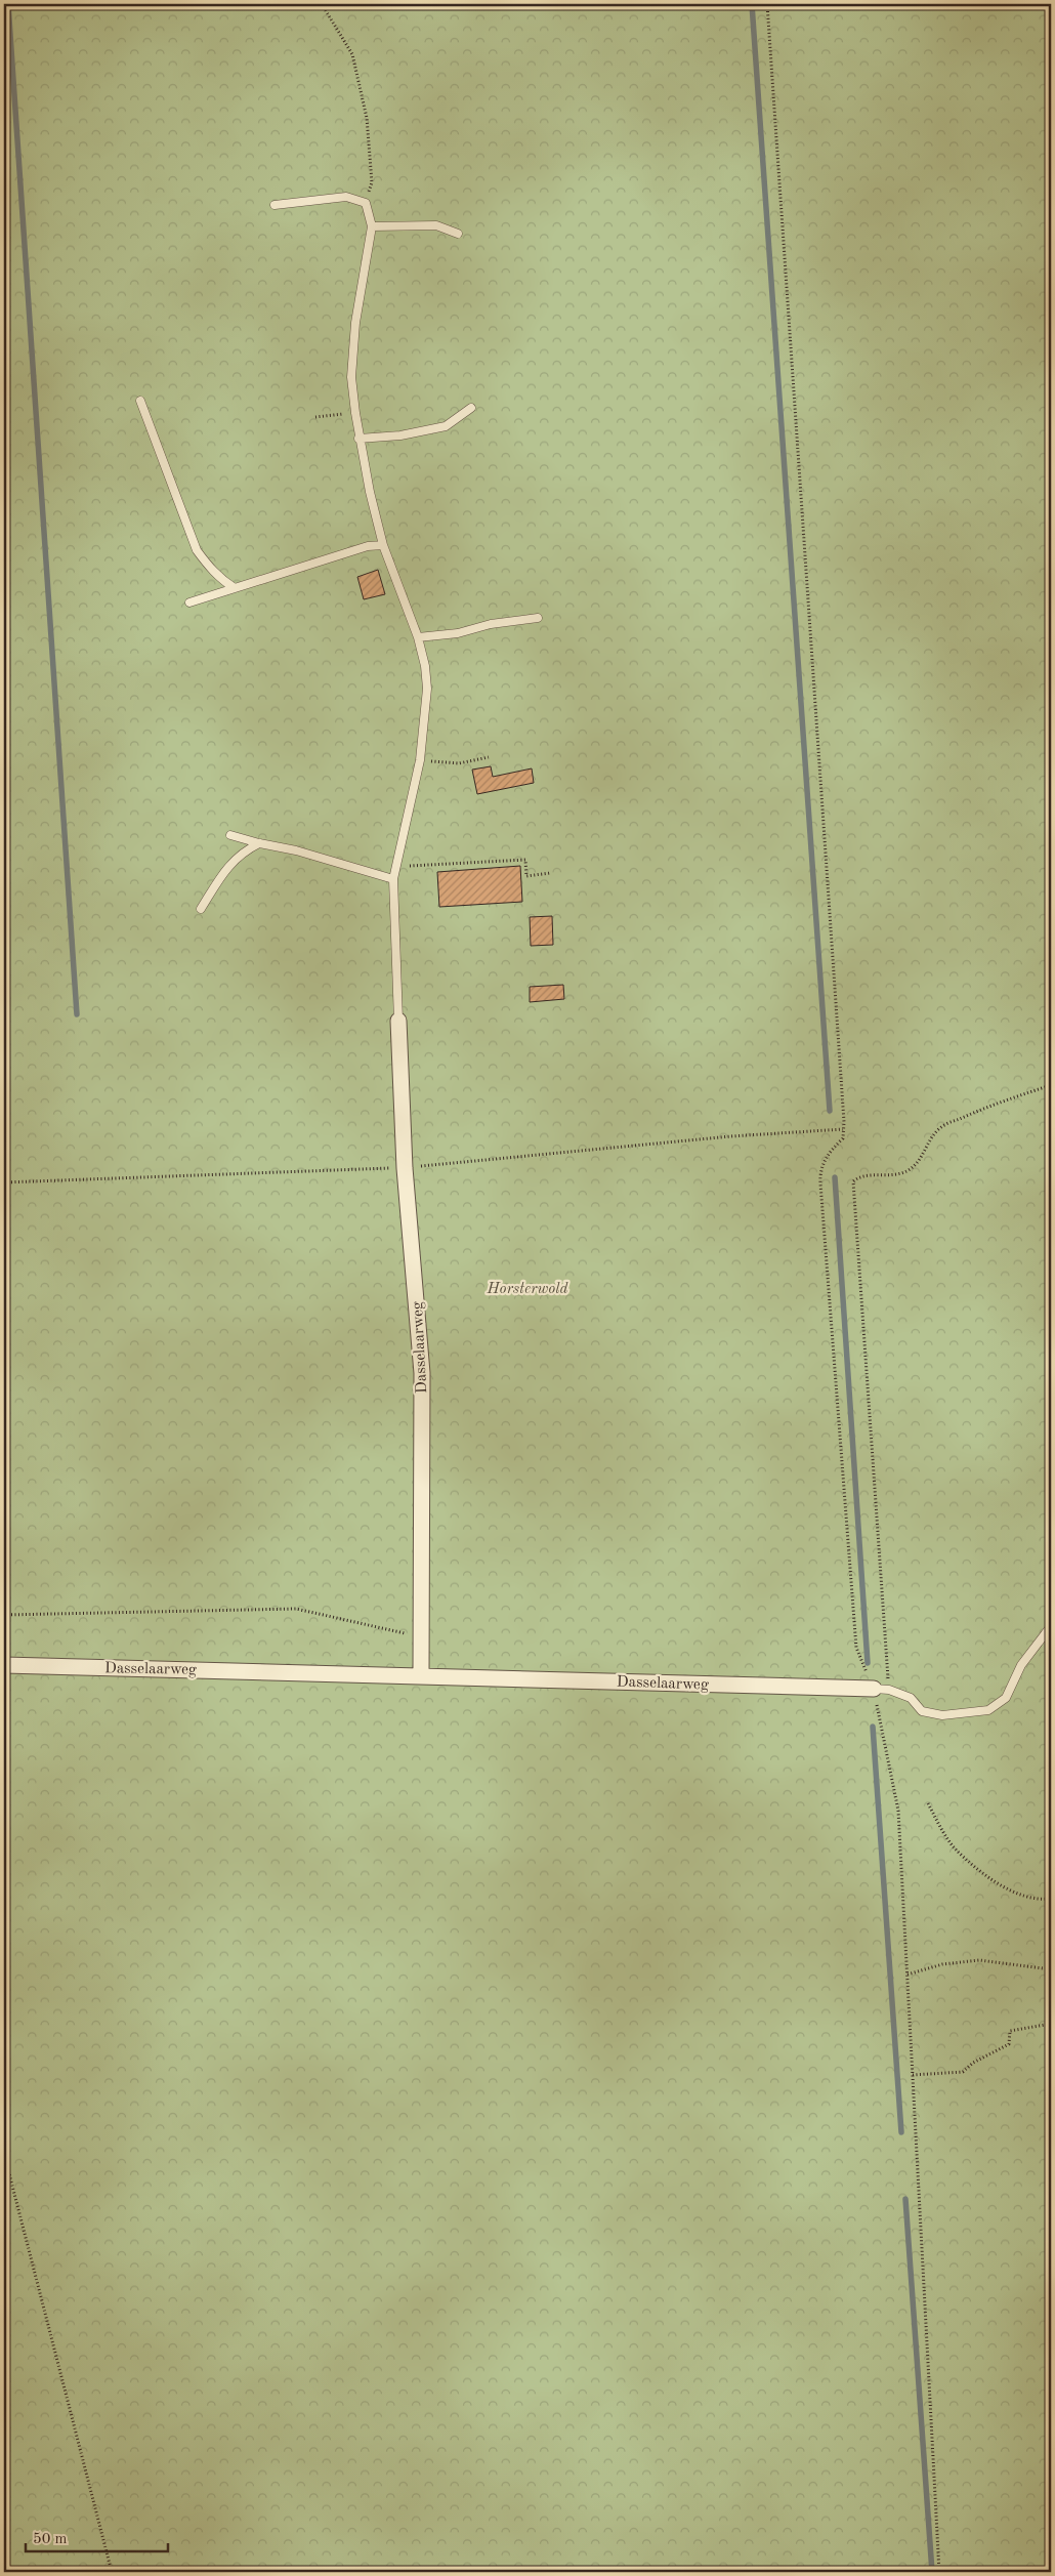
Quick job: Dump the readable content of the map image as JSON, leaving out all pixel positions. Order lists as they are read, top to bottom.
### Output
{
  "streets": {
    "street": ["Dasselaarweg"]
  },
  "parks": ["Horsterwold"],
  "scale_bar": "50 m"
}
